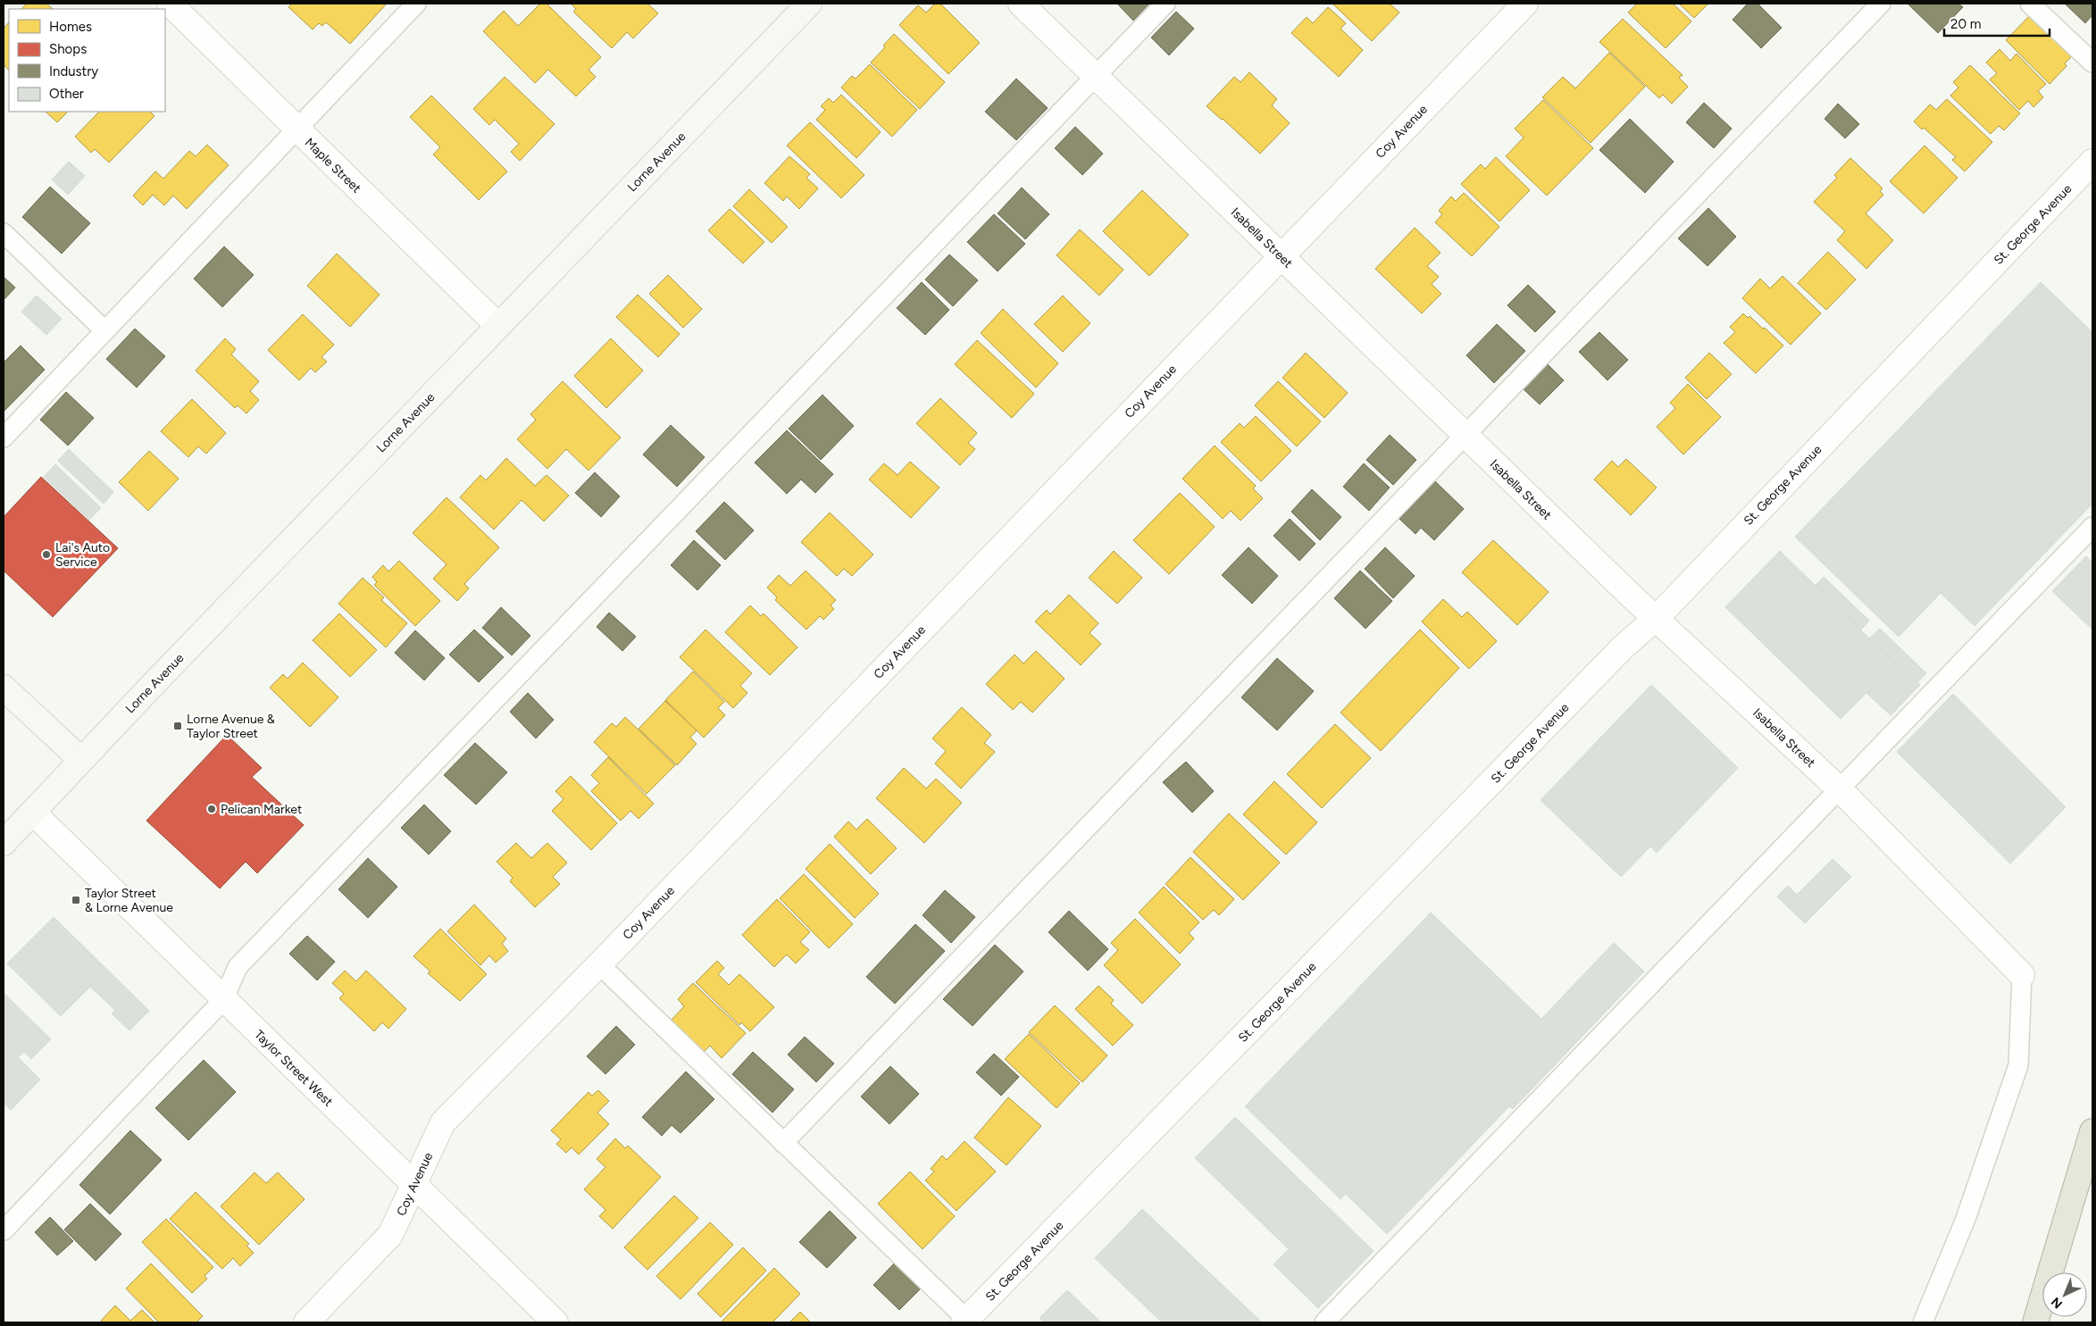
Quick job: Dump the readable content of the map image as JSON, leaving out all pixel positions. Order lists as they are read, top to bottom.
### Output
{
  "streets": {
    "main road": ["Lorne Avenue"],
    "street": [
      "Coy Avenue",
      "Maple Street",
      "St. George Avenue",
      "Isabella Street",
      "Taylor Street West"
    ]
  },
  "crossings": [
    ["Coy Avenue", "Isabella Street"],
    ["Coy Avenue", "Taylor Street West"],
    ["Lorne Avenue", "Maple Street"],
    ["Lorne Avenue", "Taylor Street West"],
    ["St. George Avenue", "Isabella Street"]
  ],
  "places": {
    "other": ["Lai's Auto Service", "Pelican Market"],
    "transit": ["Lorne Avenue & Taylor Street", "Taylor Street & Lorne Avenue"]
  },
  "legend": [
    "Homes",
    "Shops",
    "Industry",
    "Other"
  ],
  "scale_bar": "20 m",
  "north": "bottom left"
}
